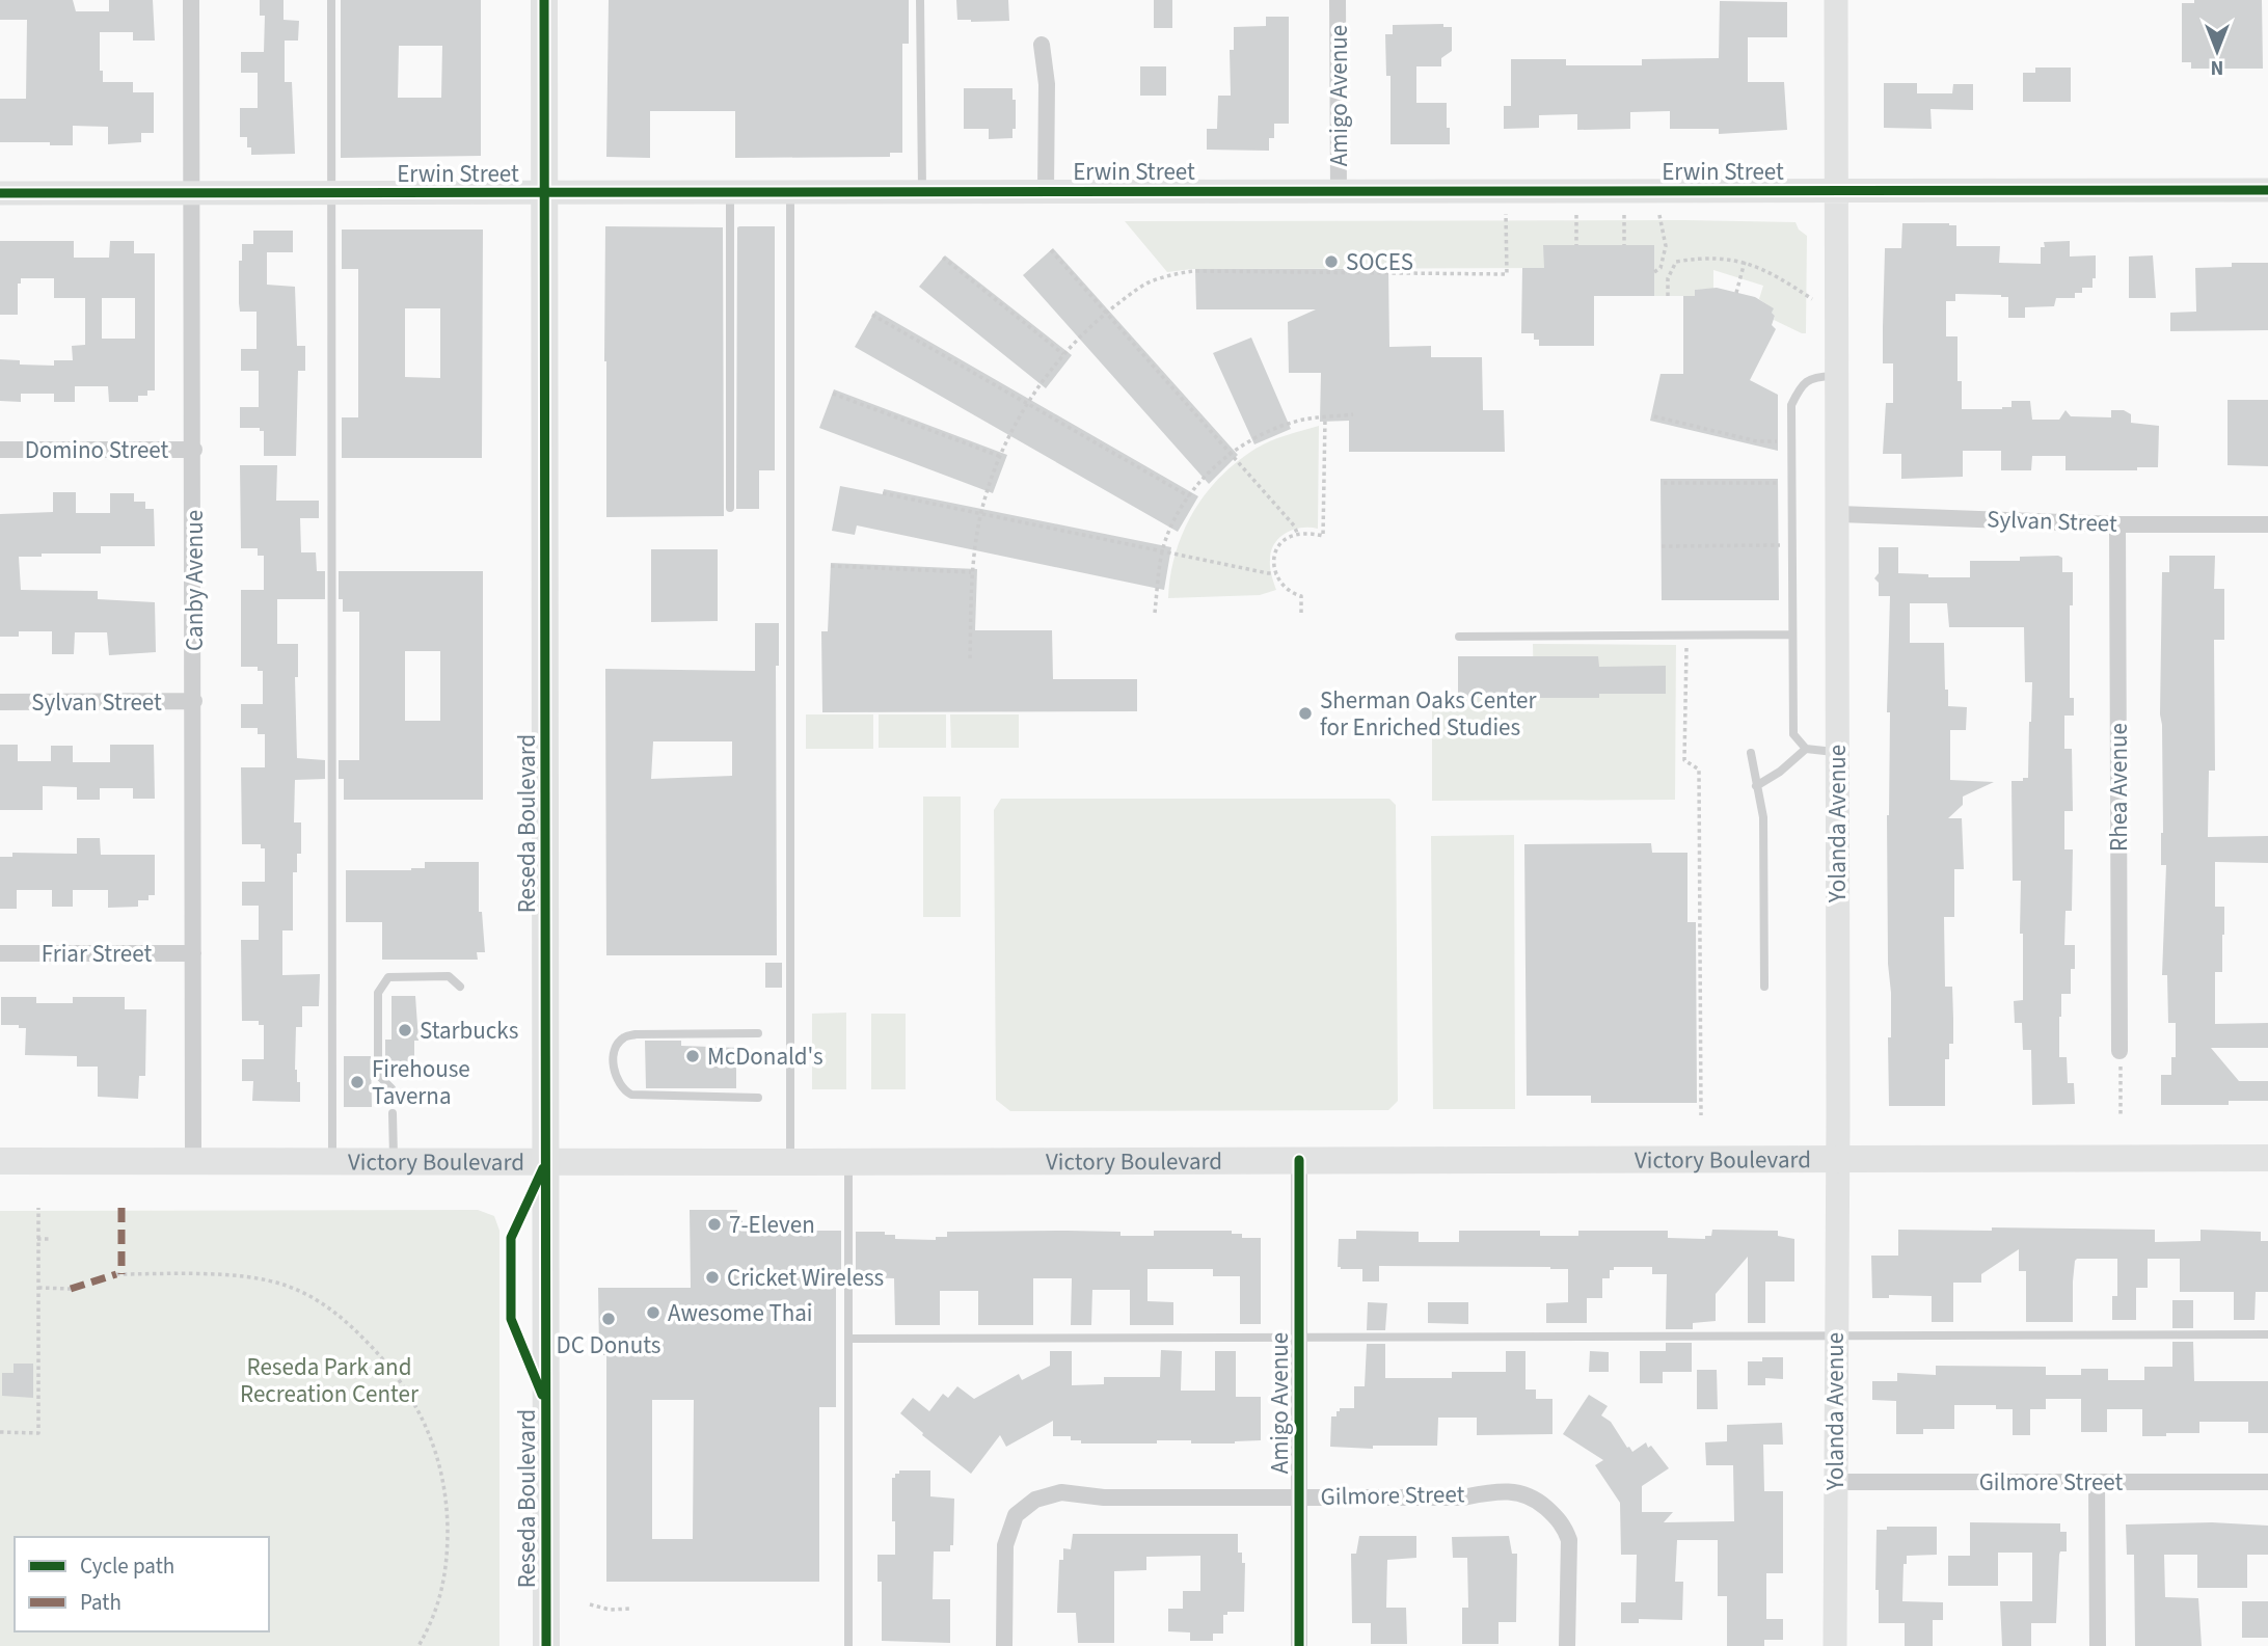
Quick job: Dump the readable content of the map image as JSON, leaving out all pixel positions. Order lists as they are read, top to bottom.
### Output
{
  "streets": {
    "main road": ["Reseda Boulevard", "Victory Boulevard"],
    "street": [
      "Amigo Avenue",
      "Erwin Street",
      "Domino Street",
      "Sylvan Street",
      "Canby Avenue",
      "Rhea Avenue",
      "Yolanda Avenue",
      "Friar Street",
      "Gilmore Street"
    ]
  },
  "crossings": [
    ["Amigo Avenue", "Erwin Street"],
    ["Amigo Avenue", "Victory Boulevard"],
    ["Amigo Avenue", "Gilmore Street"],
    ["Erwin Street", "Canby Avenue"],
    ["Erwin Street", "Reseda Boulevard"],
    ["Erwin Street", "Yolanda Avenue"],
    ["Domino Street", "Canby Avenue"],
    ["Sylvan Street", "Canby Avenue"],
    ["Sylvan Street", "Rhea Avenue"],
    ["Sylvan Street", "Yolanda Avenue"],
    ["Canby Avenue", "Friar Street"],
    ["Canby Avenue", "Victory Boulevard"],
    ["Reseda Boulevard", "Victory Boulevard"],
    ["Yolanda Avenue", "Victory Boulevard"],
    ["Yolanda Avenue", "Gilmore Street"]
  ],
  "parks": ["Reseda Park and Recreation Center"],
  "places": [
    "SOCES",
    "Sherman Oaks Center for Enriched Studies",
    "Starbucks",
    "McDonald's",
    "Firehouse Taverna",
    "7-Eleven",
    "Cricket Wireless",
    "Awesome Thai",
    "DC Donuts"
  ],
  "legend": ["Cycle path", "Path"],
  "north": "bottom"
}
